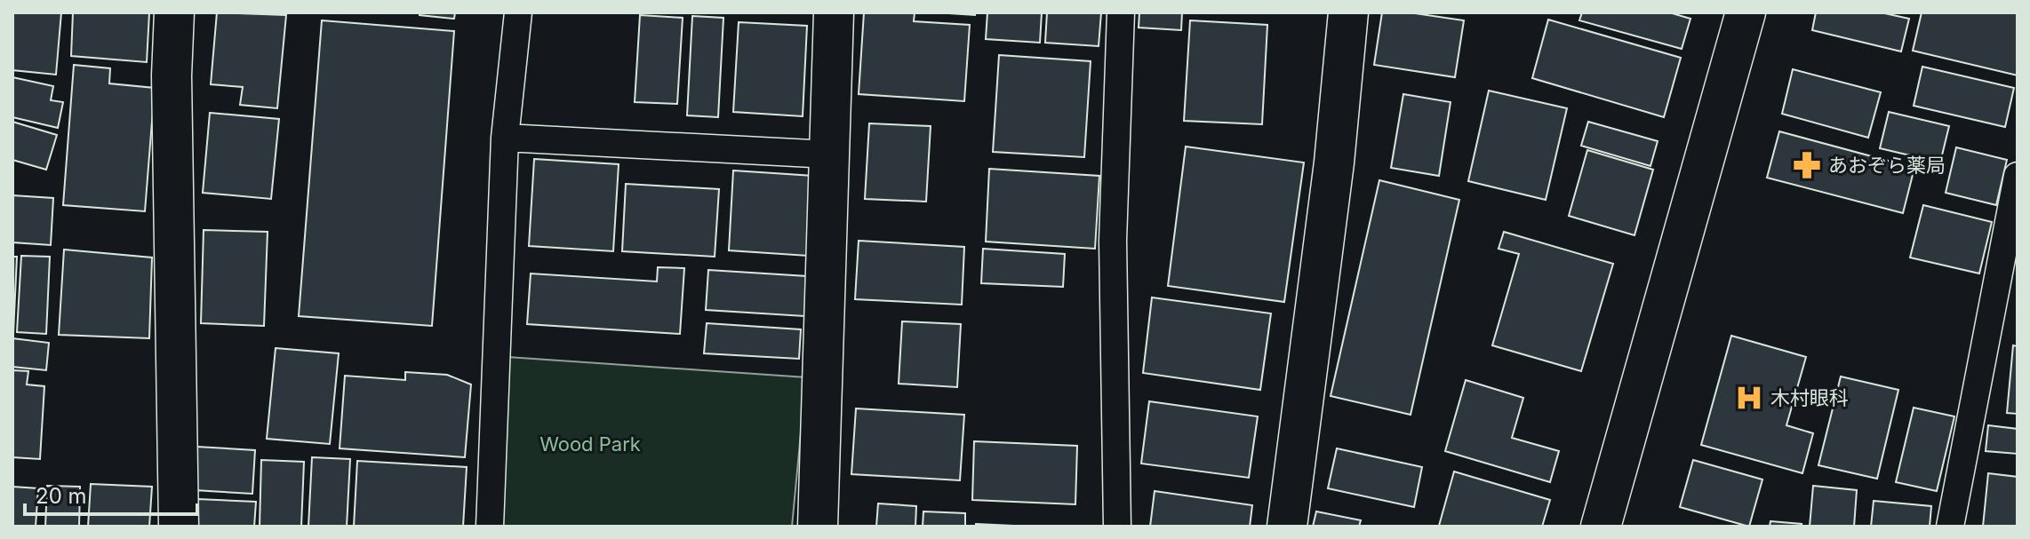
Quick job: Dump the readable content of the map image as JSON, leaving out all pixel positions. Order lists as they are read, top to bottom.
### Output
{
  "parks": ["Wood Park"],
  "places": {
    "pharmacy": ["あおぞら薬局"],
    "hospital": ["木村眼科"]
  },
  "scale_bar": "20 m"
}
